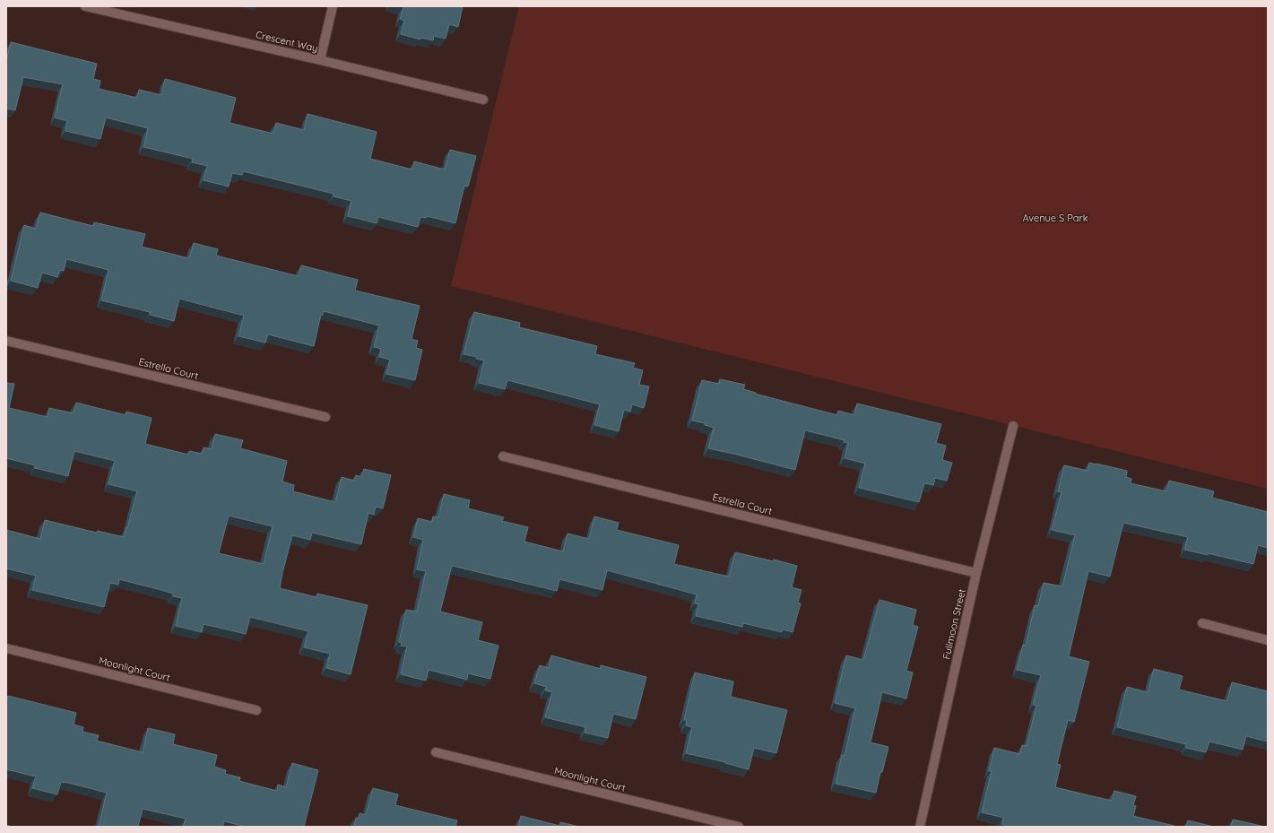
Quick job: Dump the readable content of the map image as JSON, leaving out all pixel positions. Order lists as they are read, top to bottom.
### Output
{
  "streets": {
    "street": [
      "Crescent Way",
      "Estrella Court",
      "Fullmoon Street",
      "Moonlight Court"
    ]
  },
  "crossings": [
    ["Estrella Court", "Fullmoon Street"]
  ],
  "parks": ["Avenue S Park"]
}
